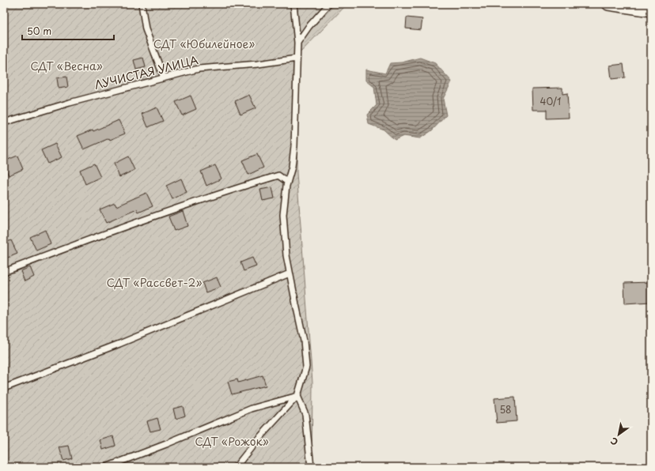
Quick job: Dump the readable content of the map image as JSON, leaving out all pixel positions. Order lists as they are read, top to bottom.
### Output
{
  "streets": {
    "lane": ["ЛУЧИСТАЯ УЛИЦА"]
  },
  "parks": [
    "СДТ «Юбилейное»",
    "СДТ «Весна»",
    "СДТ «Рассвет-2»",
    "СДТ «Рожок»"
  ],
  "house_numbers": ["40/1", "58"],
  "scale_bar": "50 m",
  "north": "bottom left"
}
